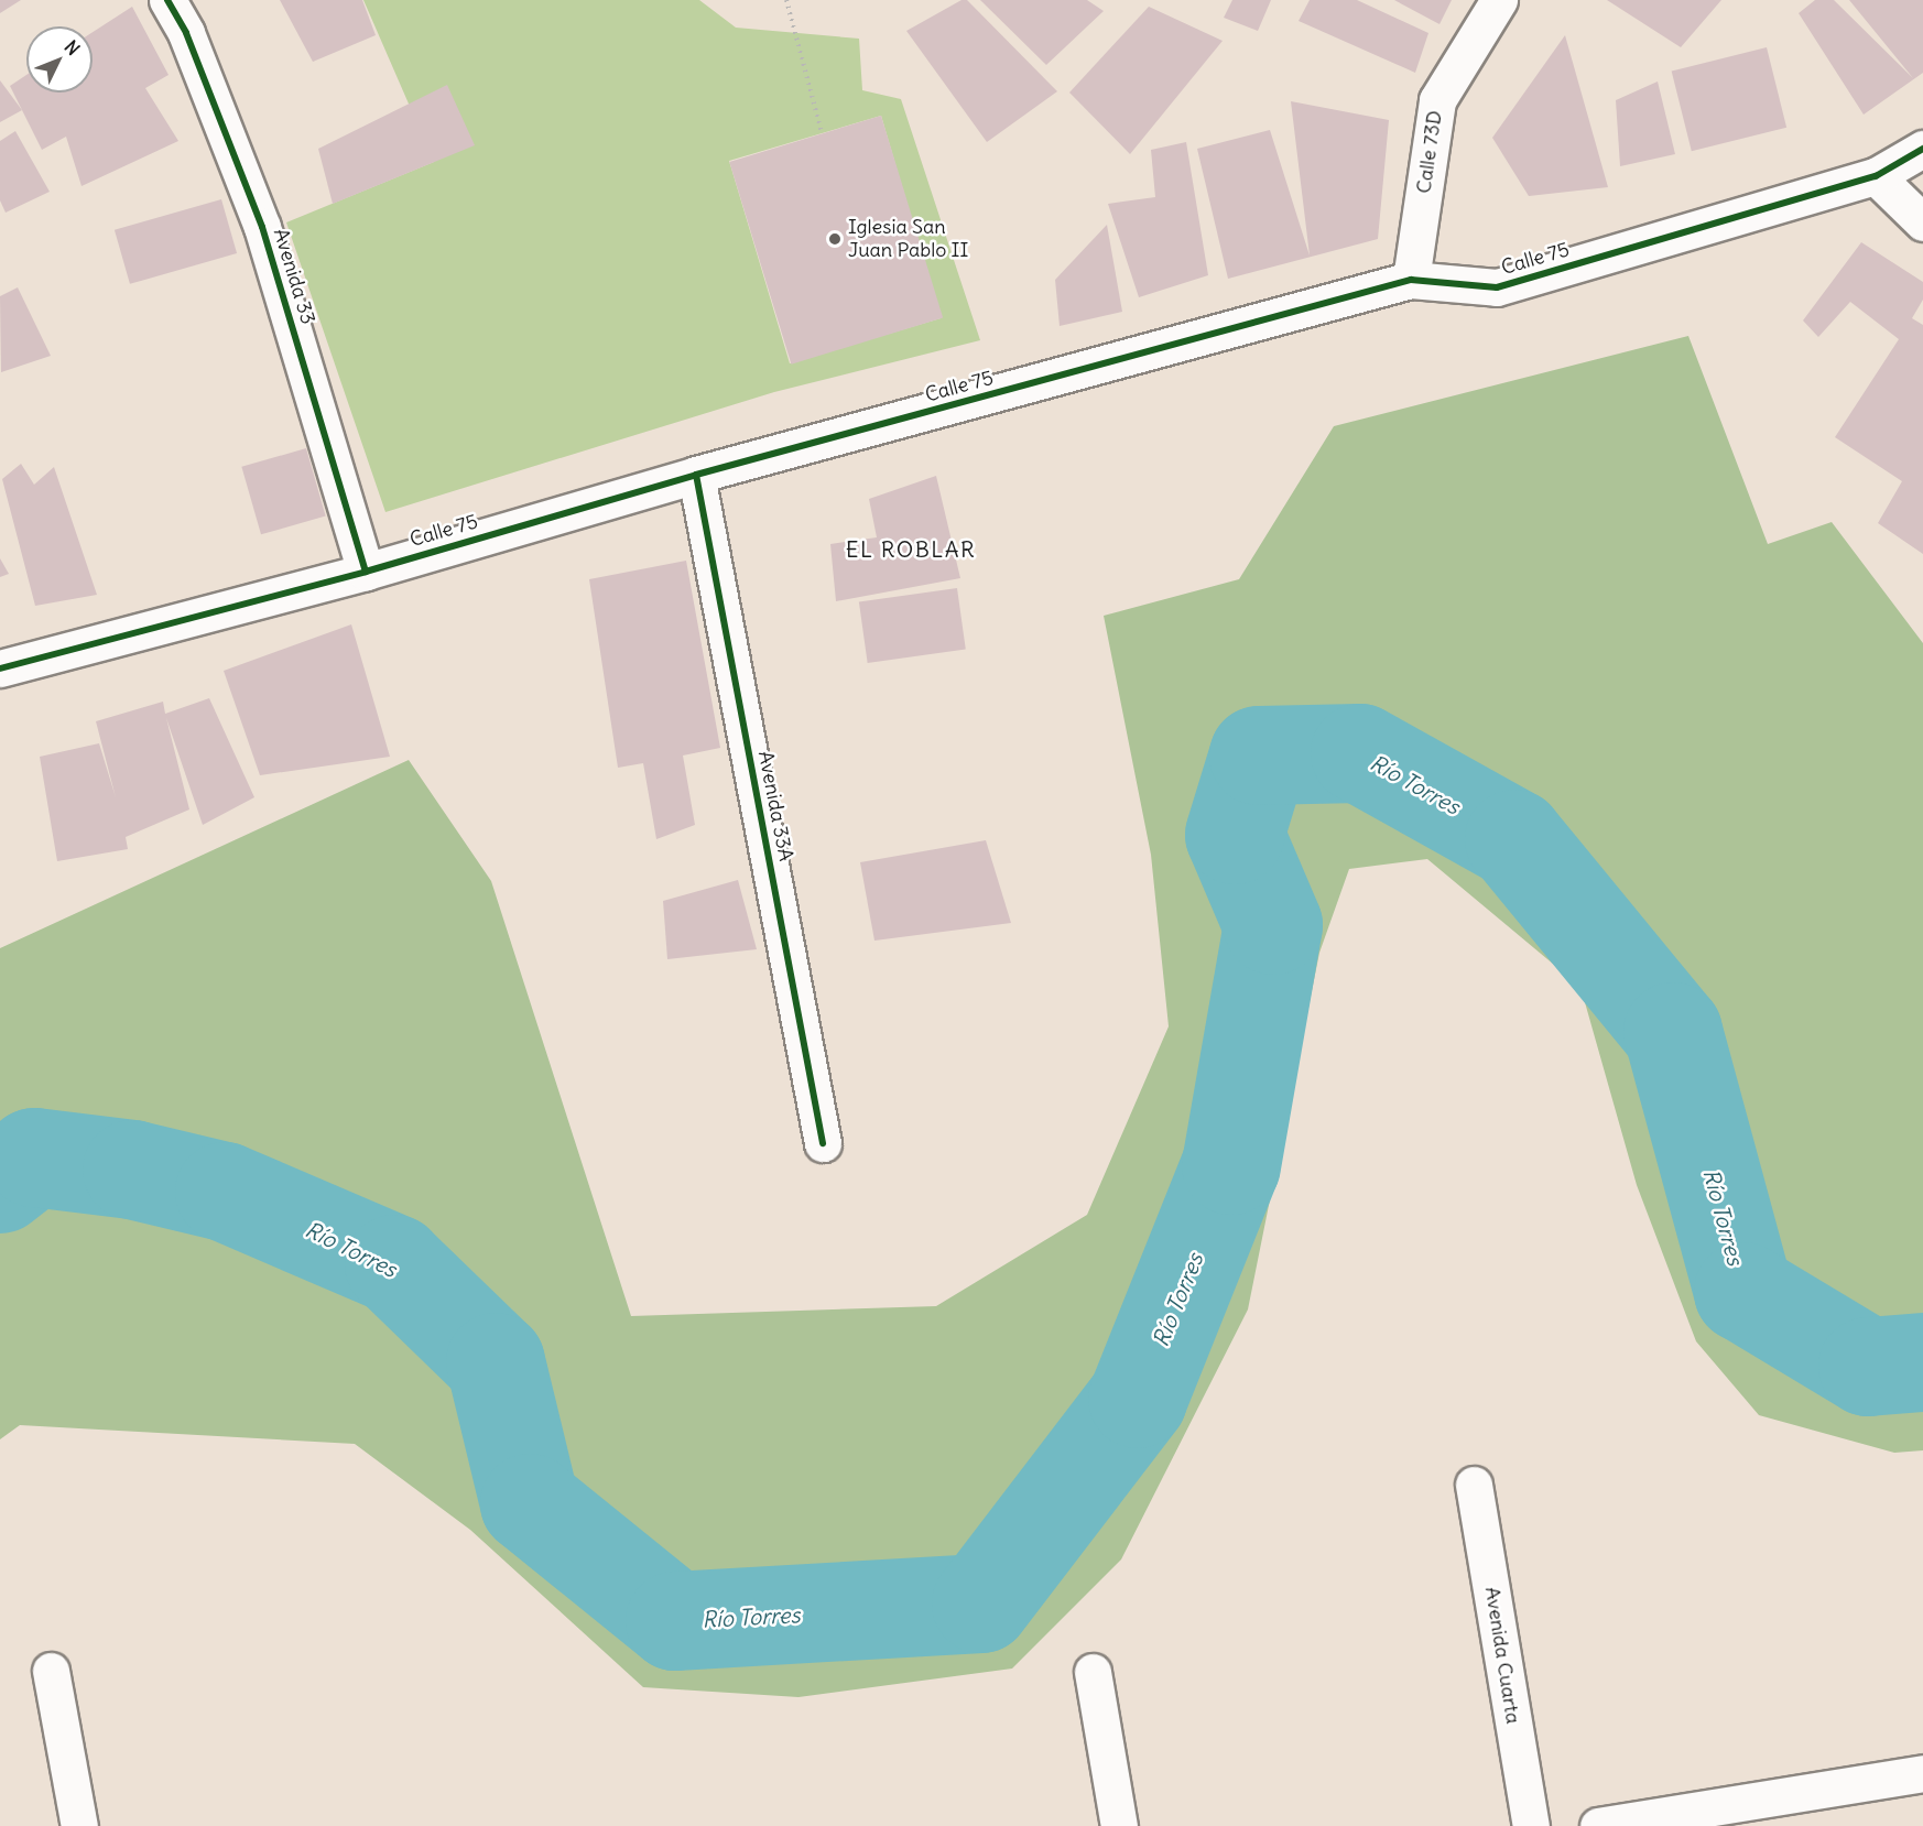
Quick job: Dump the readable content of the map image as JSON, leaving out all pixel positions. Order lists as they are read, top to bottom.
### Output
{
  "streets": {
    "street": [
      "Calle 73D",
      "Calle 75",
      "Avenida 33",
      "Avenida 33A",
      "Avenida Cuarta"
    ]
  },
  "crossings": [
    ["Calle 73D", "Calle 75"],
    ["Calle 75", "Avenida 33"],
    ["Calle 75", "Avenida 33A"]
  ],
  "districts": ["EL ROBLAR"],
  "water": ["Río Torres"],
  "places": ["Iglesia San Juan Pablo II"],
  "north": "top right"
}
